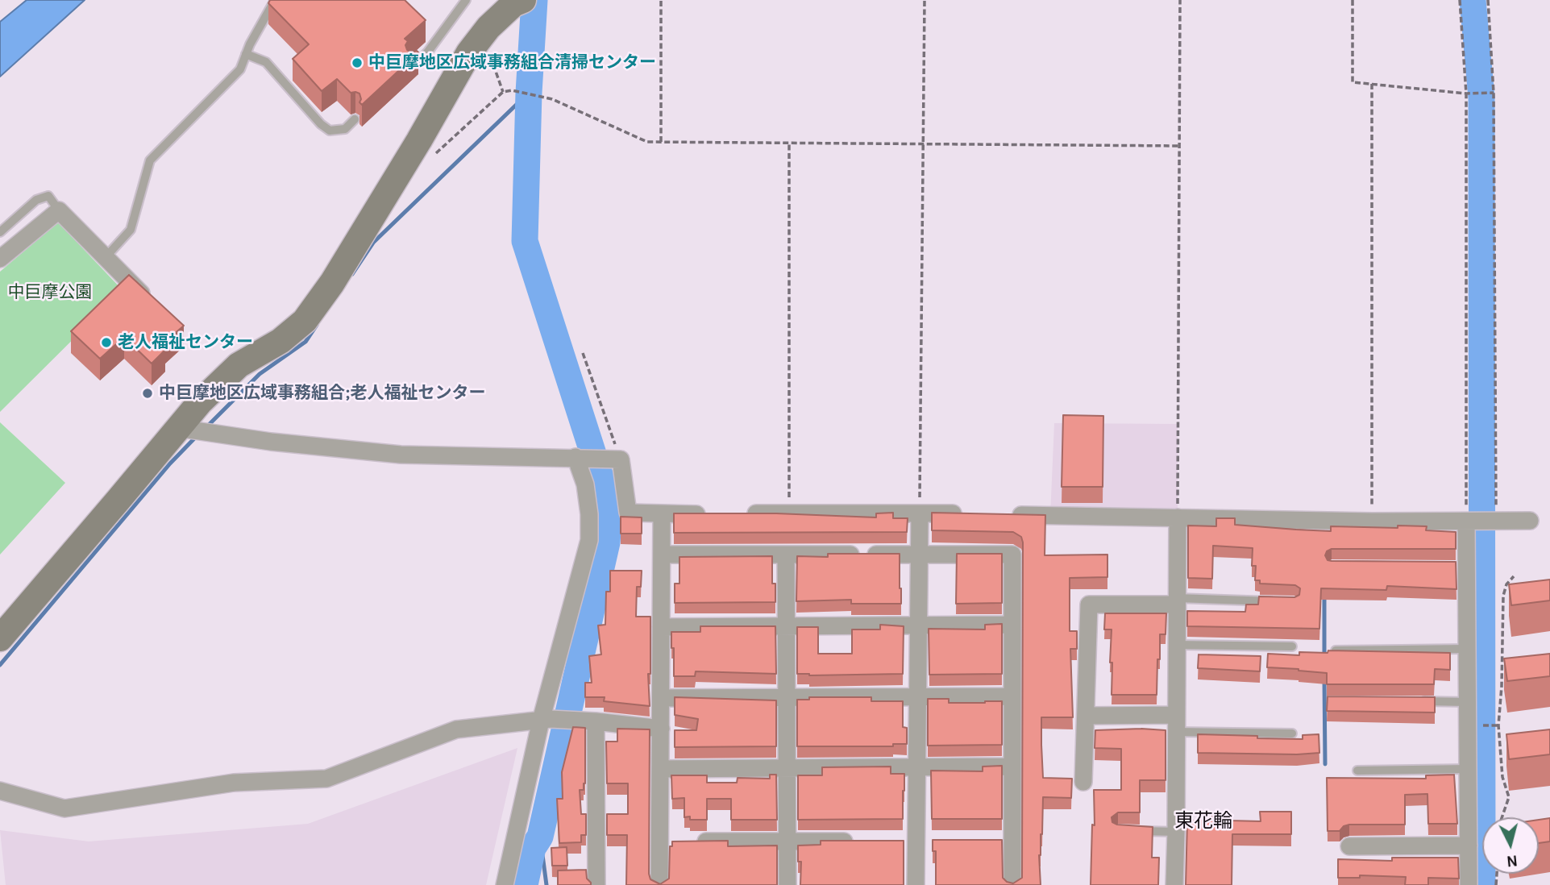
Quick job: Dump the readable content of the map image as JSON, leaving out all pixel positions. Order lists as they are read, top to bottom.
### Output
{
  "districts": ["東花輪"],
  "parks": ["中巨摩公園"],
  "places": ["中巨摩地区広域事務組合清掃センター", "老人福祉センター", "中巨摩地区広域事務組合;老人福祉センター"],
  "north": "bottom"
}
